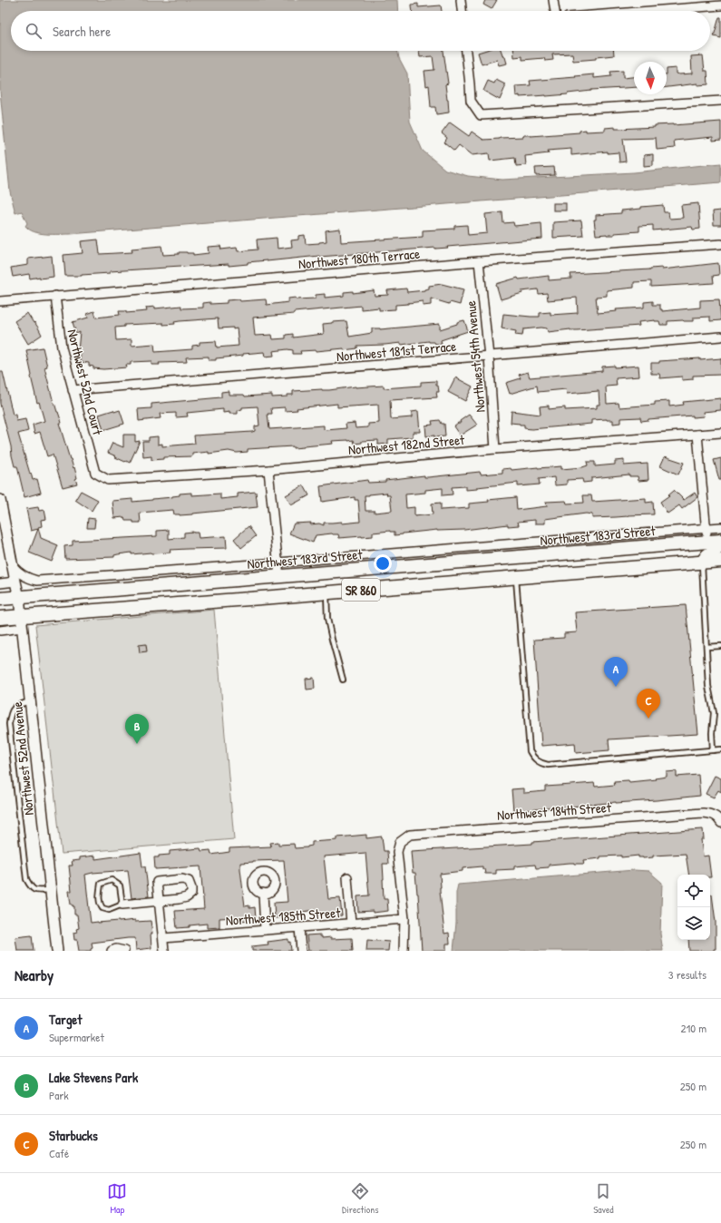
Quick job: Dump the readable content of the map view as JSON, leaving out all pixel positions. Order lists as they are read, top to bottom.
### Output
{
  "streets": {
    "main road": ["Northwest 183rd Street", "SR 860"],
    "street": [
      "Northwest 180th Terrace",
      "Northwest 181st Terrace",
      "Northwest 54th Avenue",
      "Northwest 52nd Court",
      "Northwest 182nd Street",
      "Northwest 52nd Avenue",
      "Northwest 184th Street",
      "Northwest 185th Street"
    ]
  },
  "crossings": [
    ["Northwest 180th Terrace", "Northwest 54th Avenue"],
    ["Northwest 180th Terrace", "Northwest 52nd Court"],
    ["Northwest 181st Terrace", "Northwest 54th Avenue"],
    ["Northwest 181st Terrace", "Northwest 52nd Court"],
    ["Northwest 54th Avenue", "Northwest 182nd Street"],
    ["Northwest 52nd Court", "Northwest 182nd Street"],
    ["Northwest 183rd Street", "Northwest 52nd Avenue"],
    ["SR 860", "Northwest 52nd Avenue"],
    ["Northwest 184th Street", "Northwest 185th Street"]
  ],
  "north": "bottom",
  "page": {
    "search": "Search here",
    "pins": ["A", "C", "B"],
    "heading": ["Nearby", "3 results"],
    "list": [
      {
        "mark": "A",
        "name": "Target",
        "note": "Supermarket",
        "value": "210 m"
      },
      {
        "mark": "B",
        "name": "Lake Stevens Park",
        "note": "Park",
        "value": "250 m"
      },
      {
        "mark": "C",
        "name": "Starbucks",
        "note": "Café",
        "value": "250 m"
      }
    ],
    "nav": ["Map", "Directions", "Saved"]
  }
}
